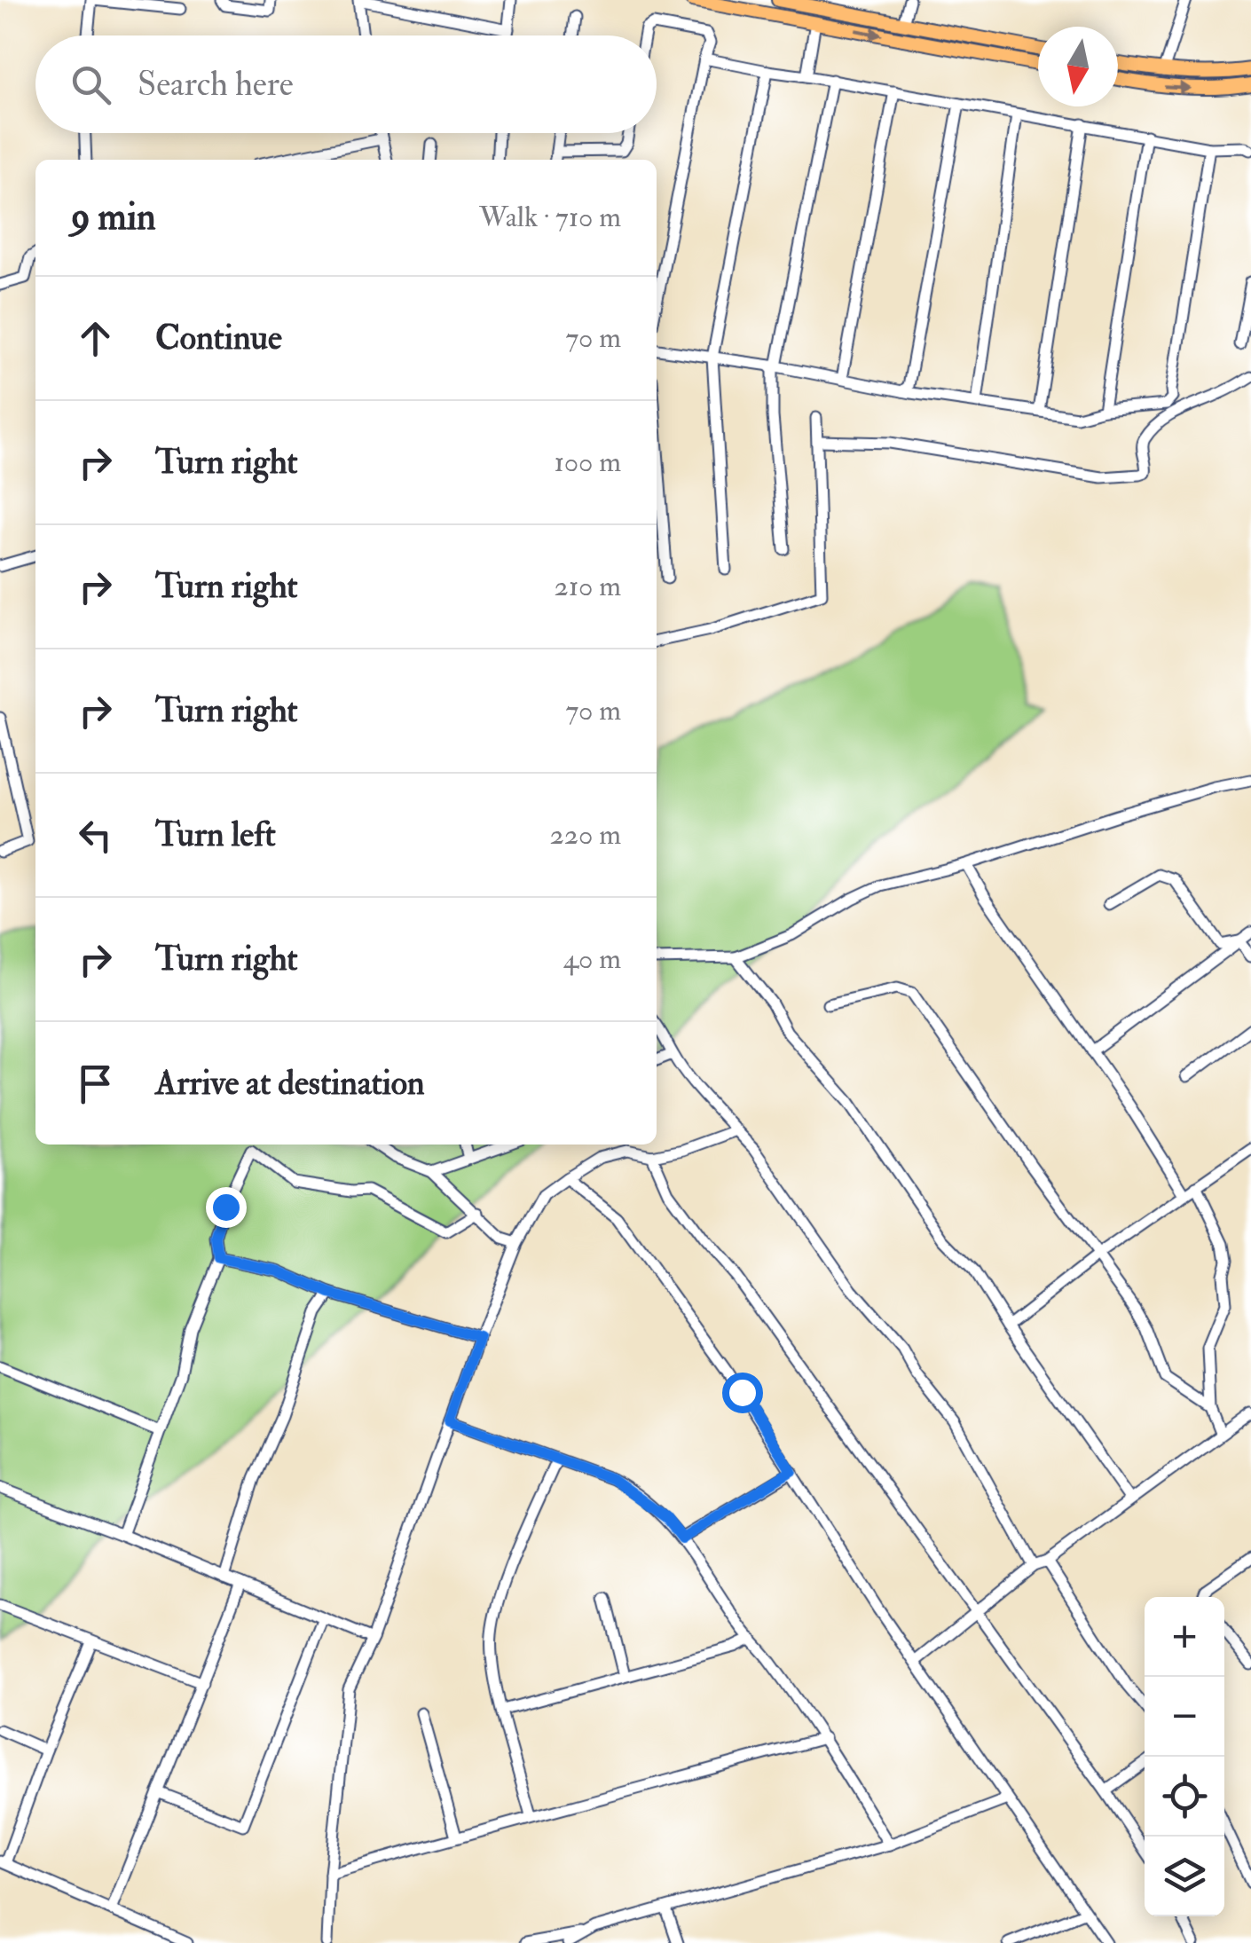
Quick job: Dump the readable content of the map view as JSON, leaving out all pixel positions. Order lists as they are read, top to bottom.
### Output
{
  "north": "bottom",
  "page": {
    "search": "Search here",
    "heading": ["9 min", "Walk · 710 m"],
    "list": [
      ["Continue", "70 m"],
      ["Turn right", "100 m"],
      ["Turn right", "210 m"],
      ["Turn right", "70 m"],
      ["Turn left", "220 m"],
      ["Turn right", "40 m"],
      "Arrive at destination"
    ],
    "map_buttons": ["+", "−"]
  }
}
